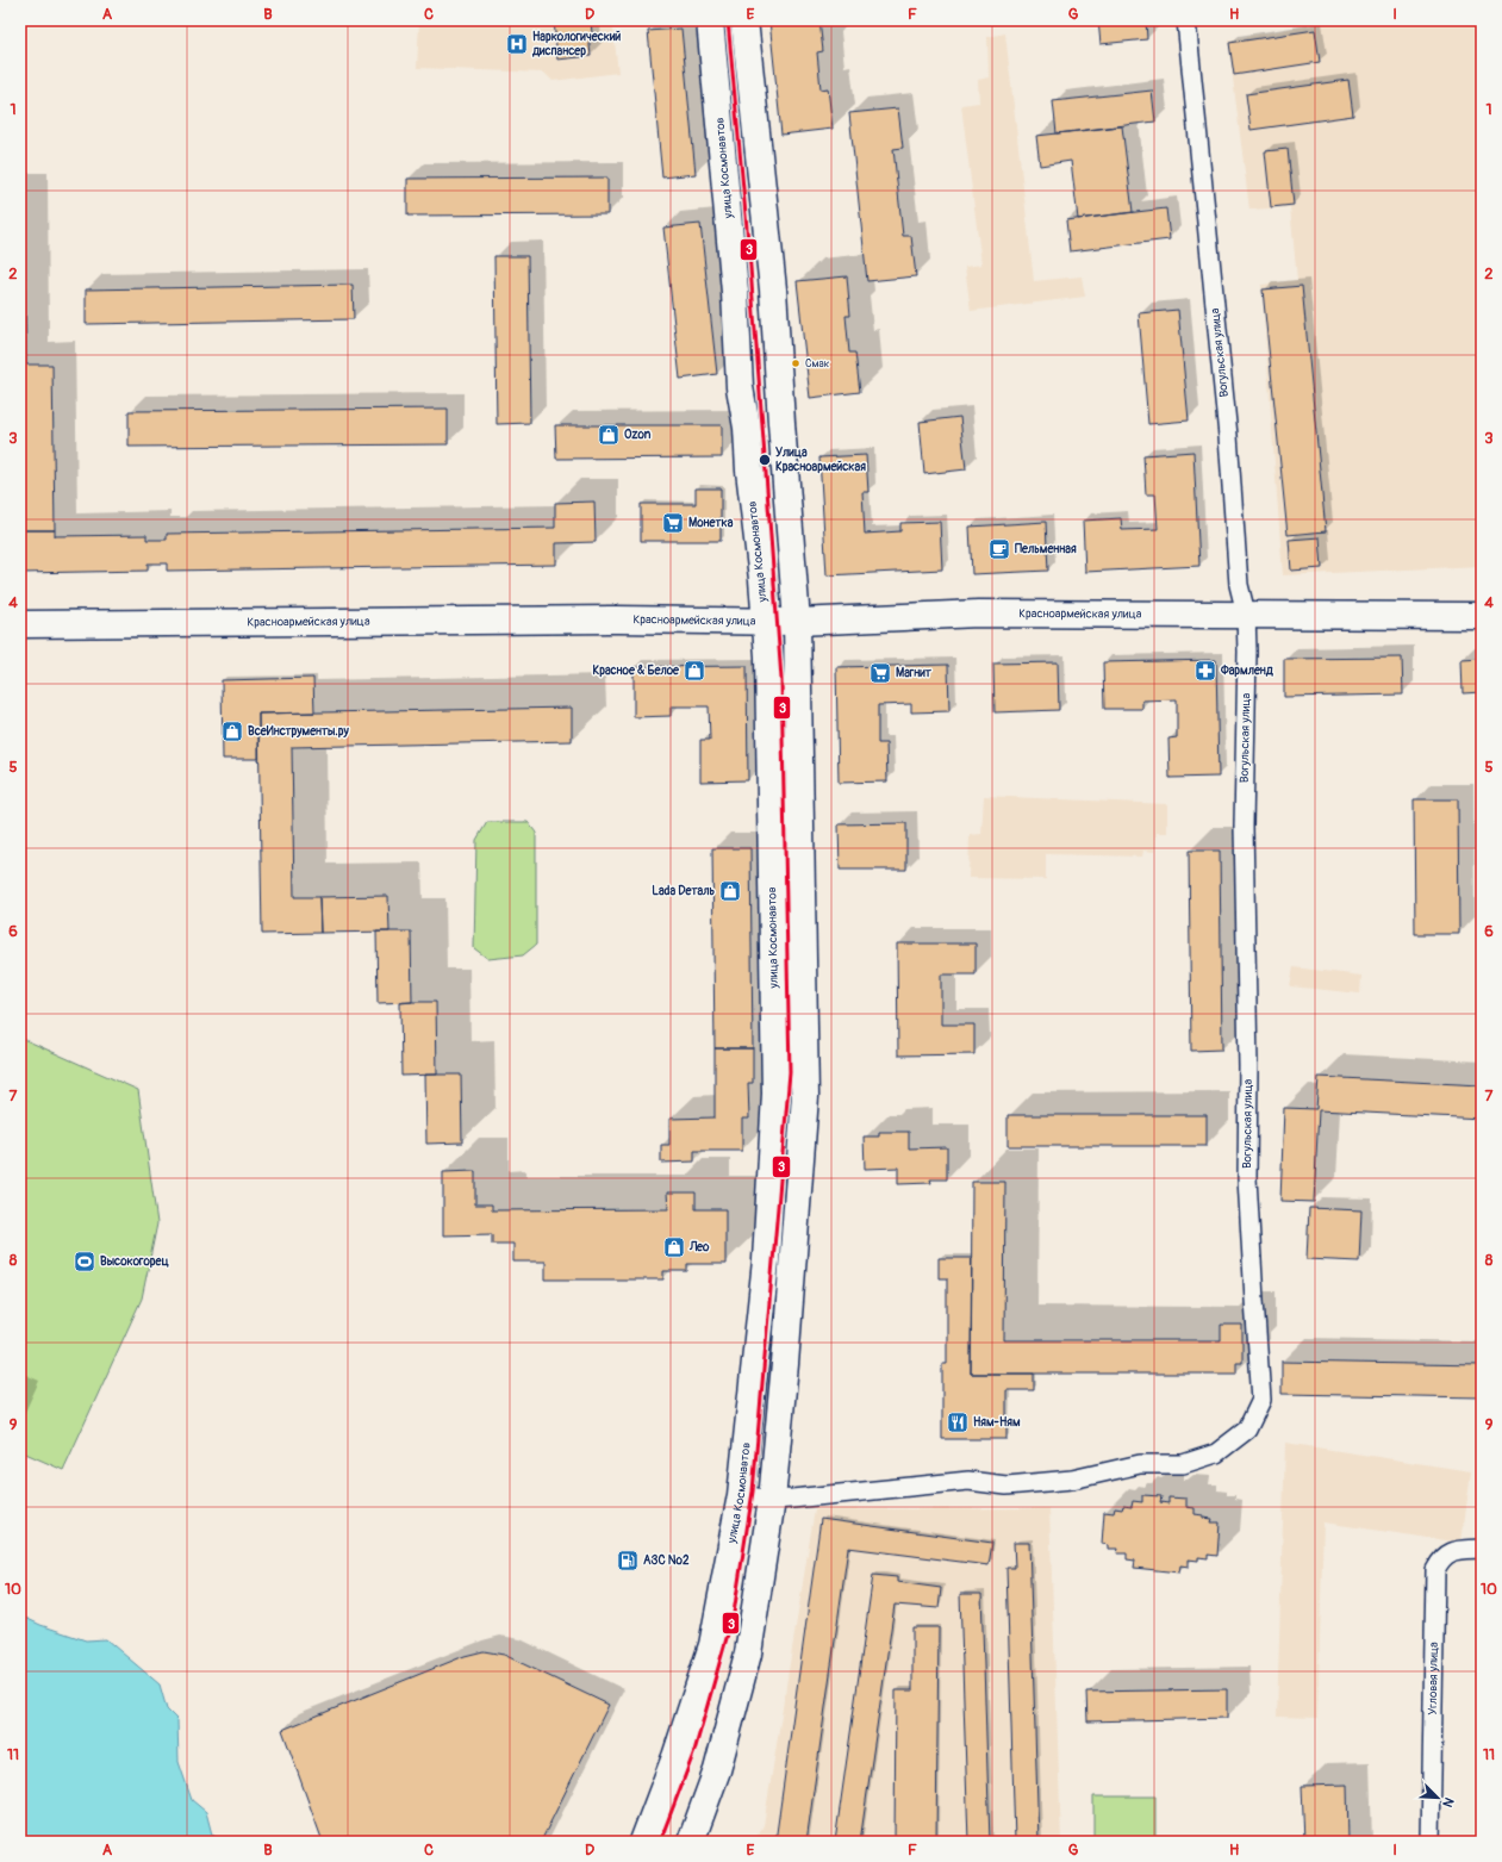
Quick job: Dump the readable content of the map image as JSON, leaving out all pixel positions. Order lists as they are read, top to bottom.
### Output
{
  "streets": {
    "main road": ["улица Космонавтов", "Красноармейская улица"],
    "street": ["Вогульская улица", "Угловая улица"]
  },
  "crossings": [
    ["улица Космонавтов", "Красноармейская улица"],
    ["Вогульская улица", "Красноармейская улица"]
  ],
  "places": {
    "hospital": ["Наркологический диспансер"],
    "other": ["Смак", "Улица Красноармейская"],
    "shop": [
      "Ozon",
      "Красное & Белое",
      "ВсеИнструменты.ру",
      "Lada Dеталь",
      "Лео"
    ],
    "supermarket": ["Монетка", "Магнит"],
    "cafe": ["Пельменная"],
    "pharmacy": ["Фармленд"],
    "sports": ["Высокогорец"],
    "restaurant": ["Ням-Ням"],
    "fuel station": ["АЗС №2"]
  },
  "lines": ["transit line 3"],
  "north": "bottom right",
  "grid": {
    "columns": [
      "A",
      "B",
      "C",
      "D",
      "E",
      "F",
      "G",
      "H",
      "I"
    ],
    "rows": [
      "1",
      "2",
      "3",
      "4",
      "5",
      "6",
      "7",
      "8",
      "9",
      "10",
      "11"
    ]
  }
}
